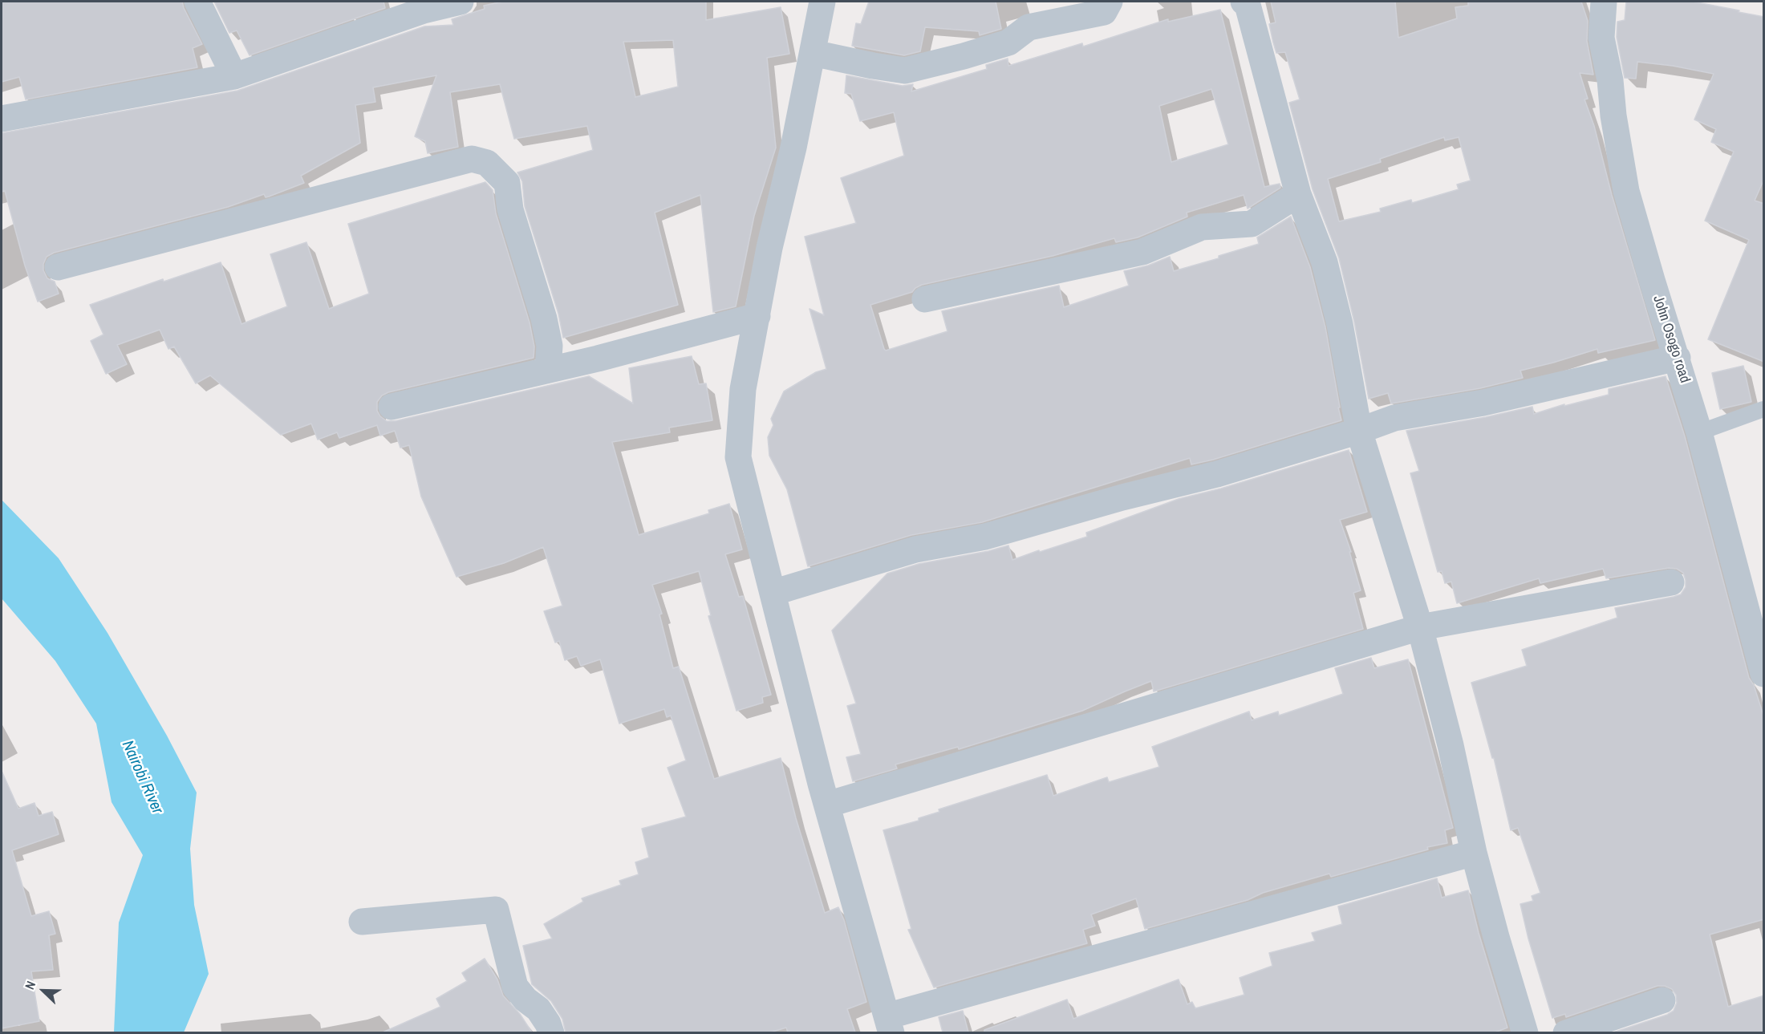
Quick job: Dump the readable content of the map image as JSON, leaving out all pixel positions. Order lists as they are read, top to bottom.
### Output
{
  "streets": {
    "street": ["John Osogo road"]
  },
  "water": ["Nairobi River"],
  "north": "top left"
}
